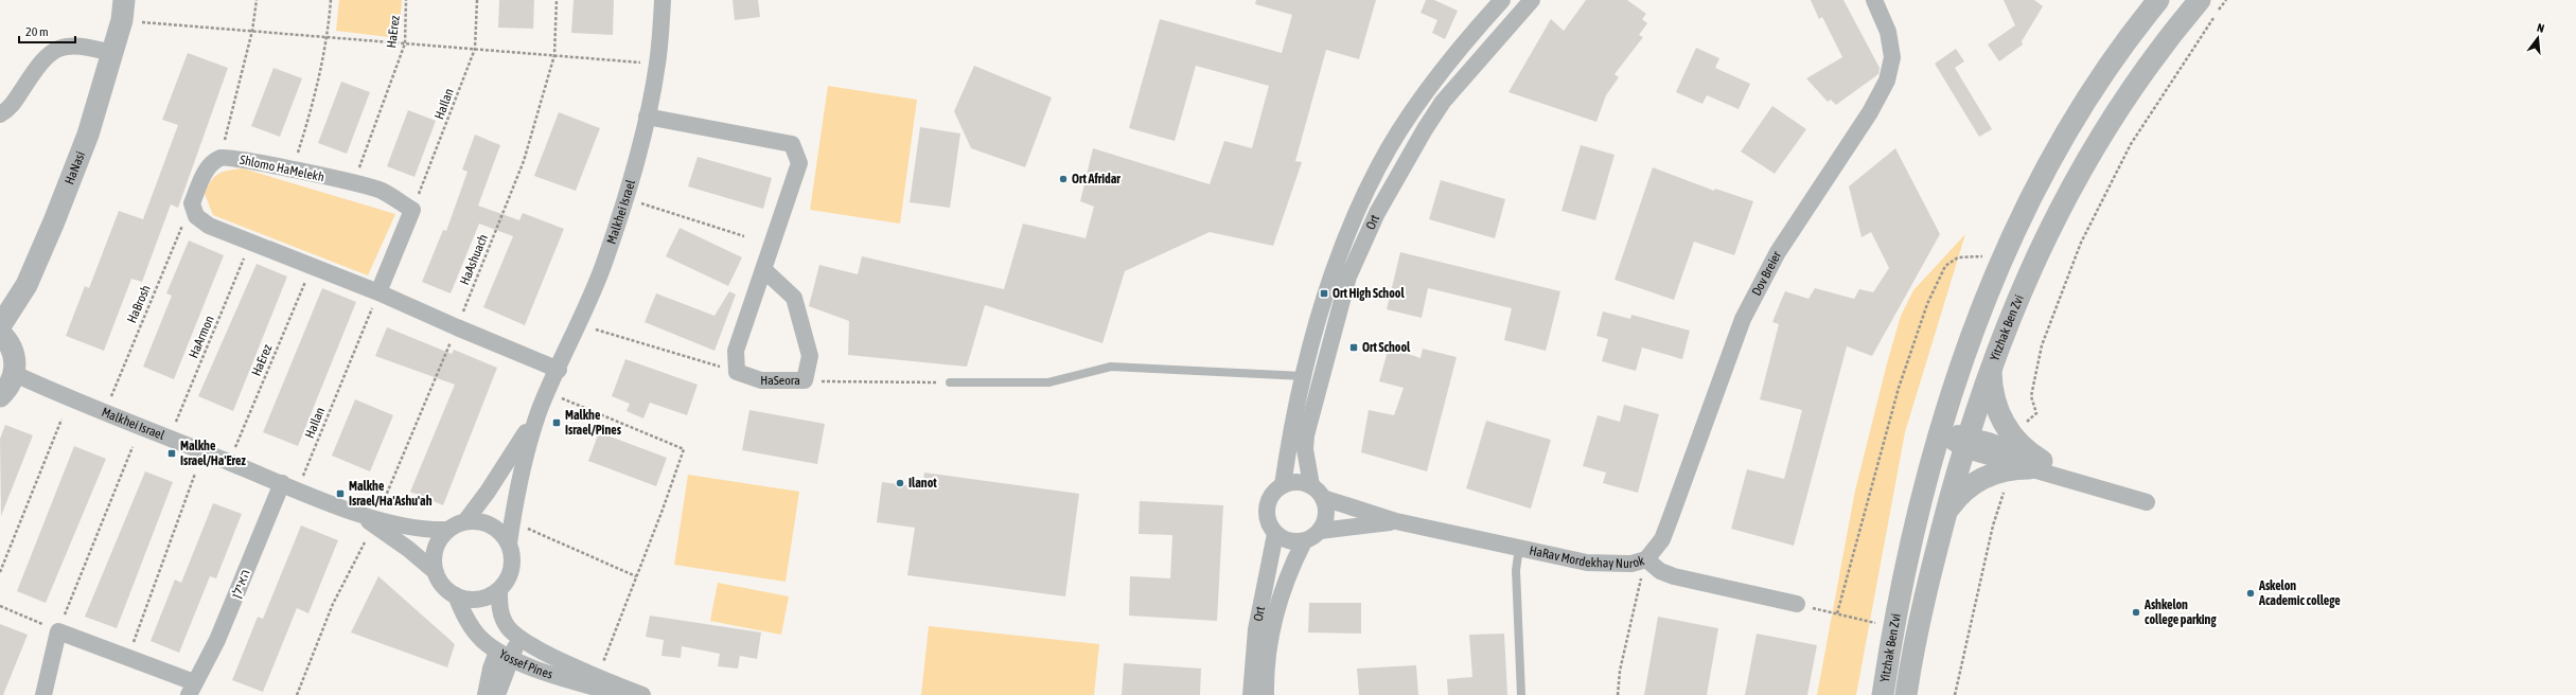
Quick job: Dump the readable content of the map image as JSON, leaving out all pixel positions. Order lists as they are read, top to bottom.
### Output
{
  "streets": {
    "street": [
      "HaNasi",
      "Shlomo HaMelekh",
      "Malkhei Israel",
      "Ort",
      "Dov Breier",
      "Yitzhak Ben Zvi",
      "HaSeora",
      "HaRav Mordekhay Nurok",
      "האילן",
      "Yossef Pines"
    ],
    "path": [
      "HaErez",
      "HaIlan",
      "HaAshuach",
      "HaBrosh",
      "HaArmon"
    ]
  },
  "crossings": [
    ["HaErez", "Shlomo HaMelekh"],
    ["HaErez", "Malkhei Israel"],
    ["HaIlan", "Shlomo HaMelekh"],
    ["HaIlan", "Malkhei Israel"],
    ["Malkhei Israel", "HaAshuach"],
    ["Malkhei Israel", "HaBrosh"],
    ["Malkhei Israel", "HaArmon"],
    ["Malkhei Israel", "האילן"],
    ["Malkhei Israel", "Yossef Pines"],
    ["Ort", "HaRav Mordekhay Nurok"],
    ["Dov Breier", "HaRav Mordekhay Nurok"]
  ],
  "places": {
    "other": [
      "Ort Afridar",
      "Ilanot",
      "Askelon Academic college",
      "Ashkelon college parking"
    ],
    "transit": [
      "Ort High School",
      "Ort School",
      "Malkhe Israel/Pines",
      "Malkhe Israel/Ha'Erez",
      "Malkhe Israel/Ha'Ashu'ah"
    ]
  },
  "scale_bar": "20 m",
  "north": "top"
}
